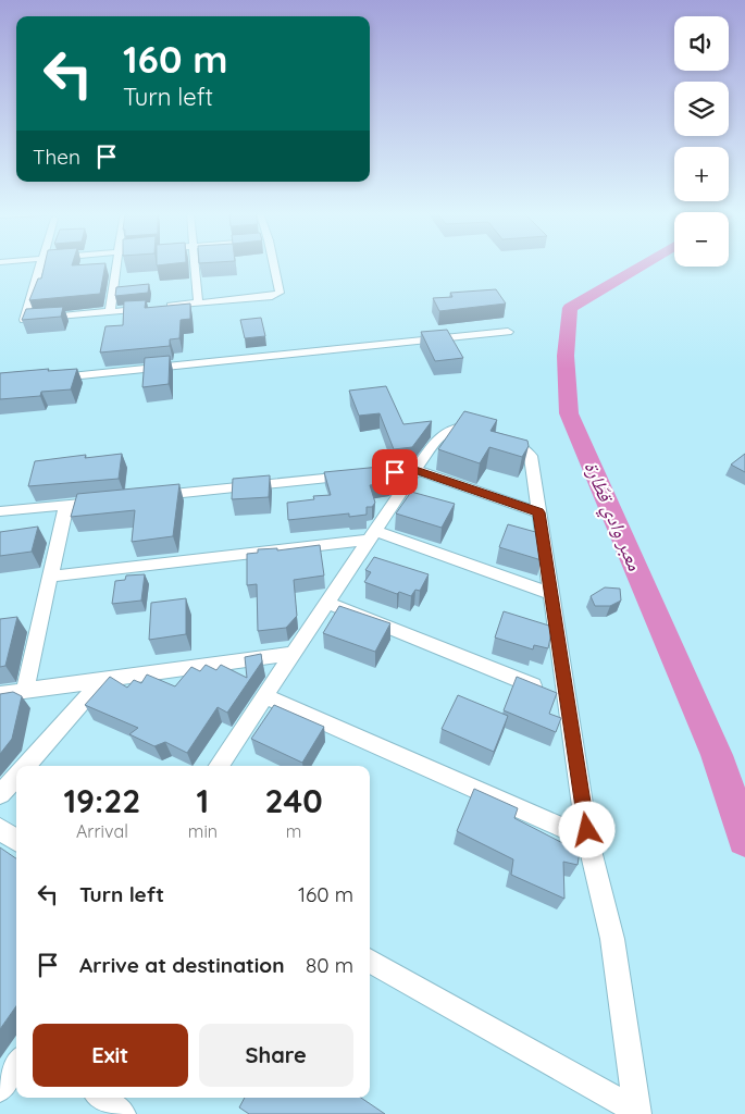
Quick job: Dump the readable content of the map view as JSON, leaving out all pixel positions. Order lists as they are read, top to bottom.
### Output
{
  "water": ["معبر وادي قطّارة"],
  "page": {
    "map_buttons": ["+", "−"],
    "turn": ["160 m", "Turn left"],
    "then": "Then",
    "eta": [
      "19:22",
      "Arrival",
      "1",
      "min",
      "240",
      "m"
    ],
    "list": [
      {
        "name": "Turn left",
        "value": "160 m"
      },
      {
        "name": "Arrive at destination",
        "value": "80 m"
      }
    ],
    "buttons": ["Exit", "Share"]
  }
}
